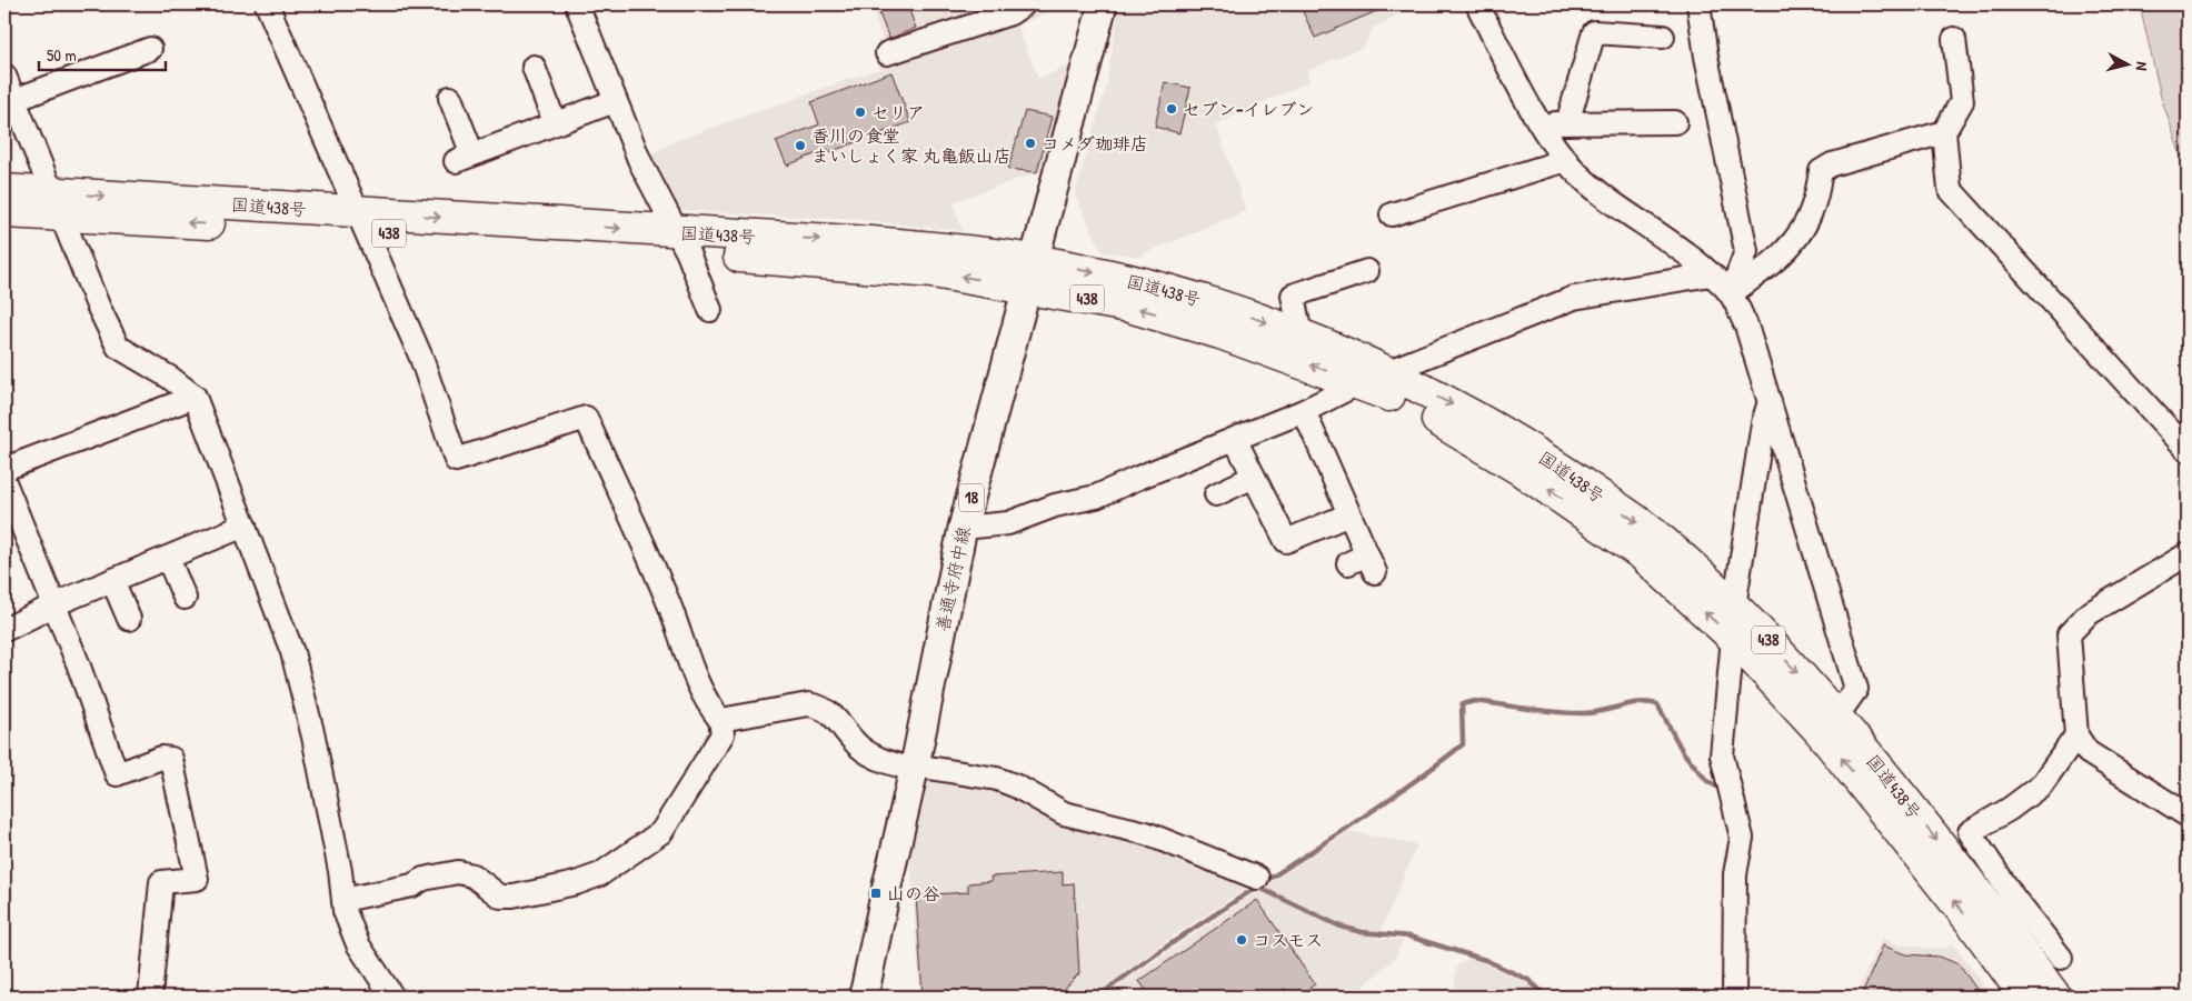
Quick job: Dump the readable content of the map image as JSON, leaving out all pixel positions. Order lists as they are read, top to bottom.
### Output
{
  "streets": {
    "highway": ["国道438号", "438"],
    "main road": ["18", "善通寺府中線"]
  },
  "crossings": [
    ["国道438号", "善通寺府中線"]
  ],
  "places": {
    "other": [
      "セブン-イレブン",
      "セリア",
      "コメダ珈琲店",
      "香川の食堂 まいしょく家 丸亀飯山店",
      "コスモス"
    ],
    "transit": ["山の谷"]
  },
  "scale_bar": "50 m",
  "north": "right"
}
